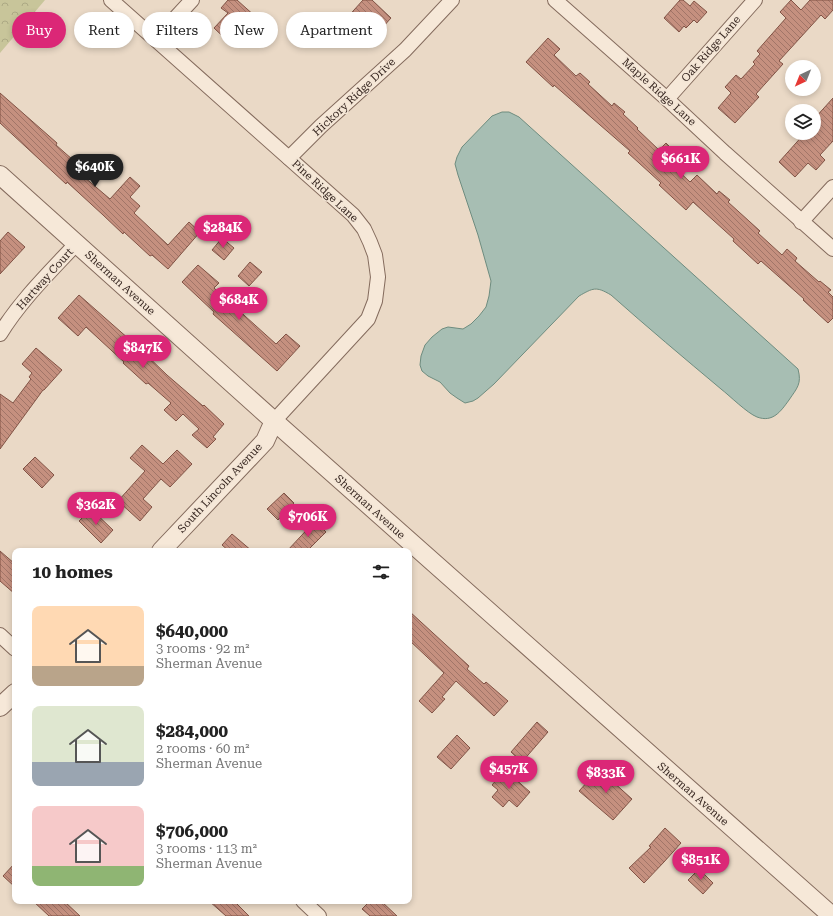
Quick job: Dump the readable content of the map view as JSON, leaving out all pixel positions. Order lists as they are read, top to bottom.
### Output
{
  "streets": {
    "street": [
      "Oak Ridge Lane",
      "Maple Ridge Lane",
      "Hickory Ridge Drive",
      "Pine Ridge Lane",
      "Hartway Court",
      "Sherman Avenue",
      "South Lincoln Avenue"
    ]
  },
  "crossings": [
    ["Oak Ridge Lane", "Maple Ridge Lane"],
    ["Hickory Ridge Drive", "Pine Ridge Lane"],
    ["Pine Ridge Lane", "Sherman Avenue"],
    ["Pine Ridge Lane", "South Lincoln Avenue"],
    ["Hartway Court", "Sherman Avenue"],
    ["Sherman Avenue", "South Lincoln Avenue"]
  ],
  "north": "bottom left",
  "page": {
    "chip": [
      "Buy",
      "Rent",
      "Filters",
      "New",
      "Apartment"
    ],
    "price": [
      "$661K",
      "$640K",
      "$284K",
      "$684K",
      "$847K",
      "$362K",
      "$706K",
      "$457K",
      "$833K",
      "$851K"
    ],
    "heading": "10 homes",
    "list": [
      {
        "name": "$640,000",
        "note": "3 rooms · 92 m² · Sherman Avenue"
      },
      {
        "name": "$284,000",
        "note": "2 rooms · 60 m² · Sherman Avenue"
      },
      {
        "name": "$706,000",
        "note": "3 rooms · 113 m² · Sherman Avenue"
      }
    ]
  }
}
